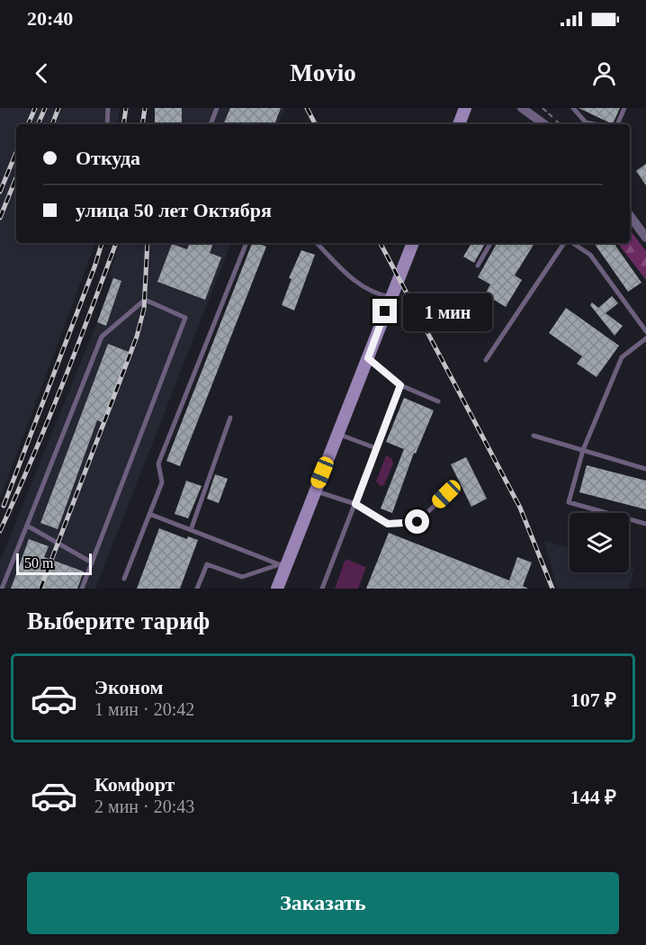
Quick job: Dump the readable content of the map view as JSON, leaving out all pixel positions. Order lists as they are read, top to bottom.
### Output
{
  "scale_bar": "50 m",
  "page": {
    "status": "20:40",
    "header": "Movio",
    "banner": ["Откуда", "улица 50 лет Октября"],
    "bubble": "1 мин",
    "scale": "50 m",
    "heading": "Выберите тариф",
    "list": [
      {
        "name": "Эконом",
        "note": "1 мин · 20:42",
        "value": "107 ₽"
      },
      {
        "name": "Комфорт",
        "note": "2 мин · 20:43",
        "value": "144 ₽"
      }
    ],
    "buttons": "Заказать"
  }
}
